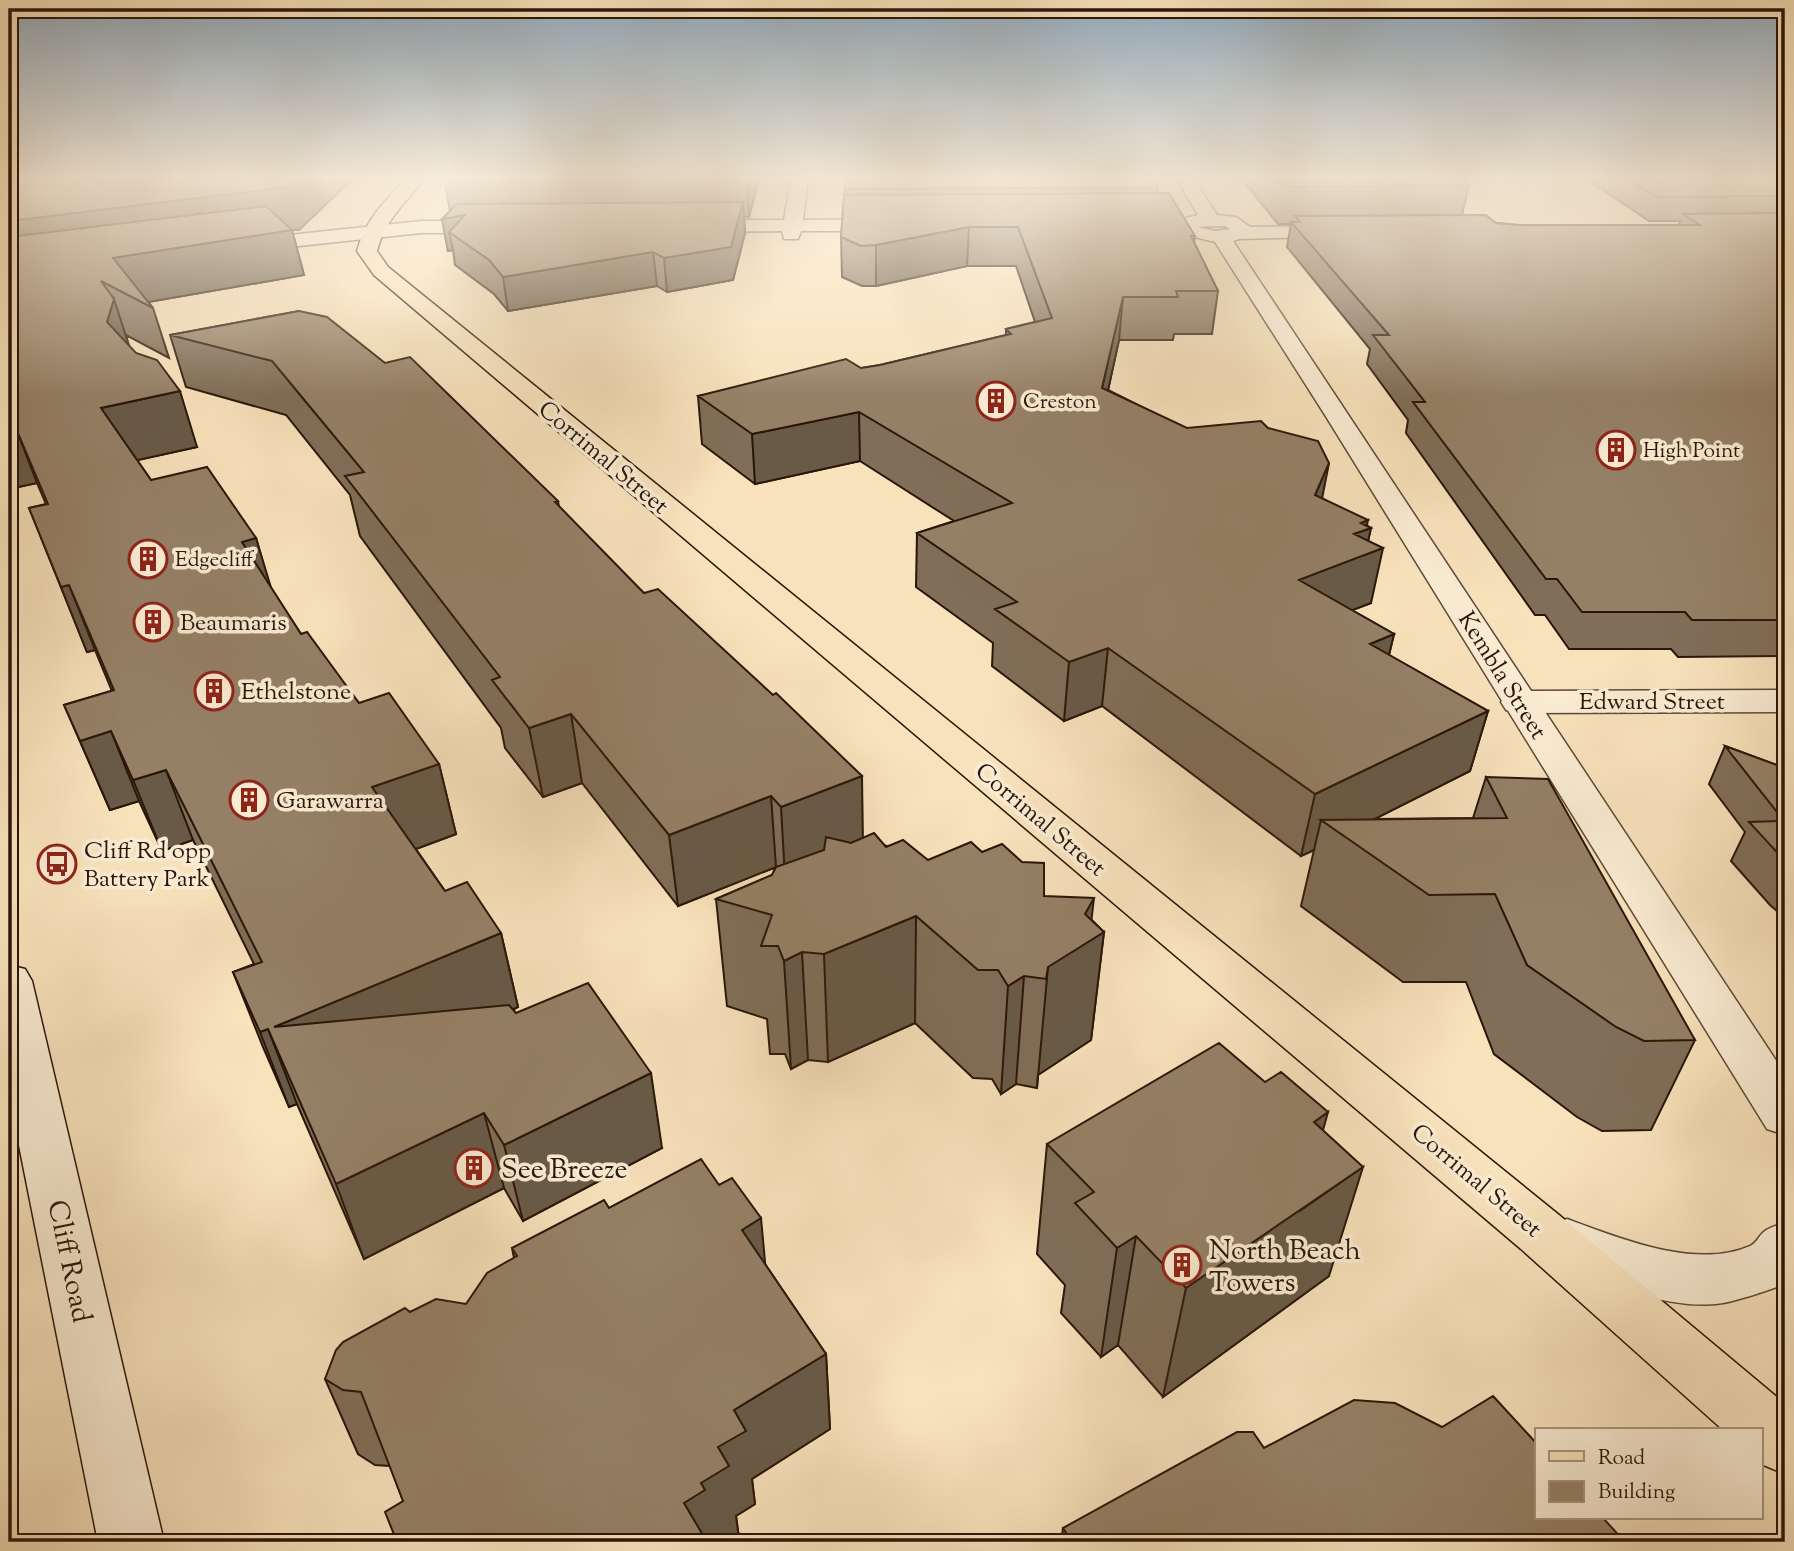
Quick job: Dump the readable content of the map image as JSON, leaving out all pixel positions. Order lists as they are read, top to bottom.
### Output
{
  "streets": {
    "main road": ["Corrimal Street"],
    "street": ["Kembla Street", "Edward Street", "Cliff Road"]
  },
  "crossings": [
    ["Kembla Street", "Edward Street"]
  ],
  "places": {
    "building": [
      "Creston",
      "High Point",
      "Edgecliff",
      "Beaumaris",
      "Ethelstone",
      "Garawarra",
      "See Breeze",
      "North Beach Towers"
    ],
    "bus stop": ["Cliff Rd opp Battery Park"]
  },
  "legend": ["Road", "Building"]
}
